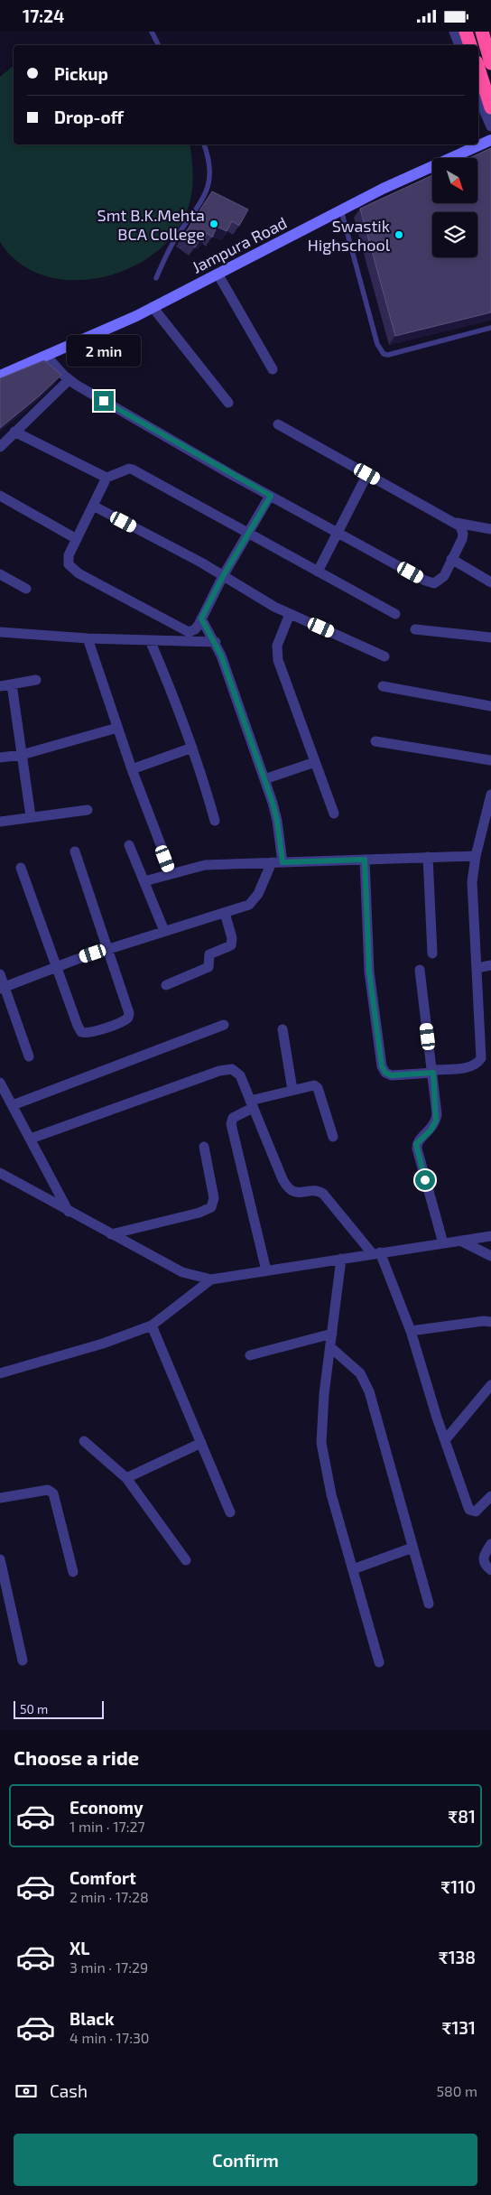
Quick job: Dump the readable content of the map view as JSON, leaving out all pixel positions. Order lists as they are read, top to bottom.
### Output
{
  "streets": {
    "street": ["Jampura Road"]
  },
  "places": ["Smt B.K.Mehta BCA College", "Swastik Highschool"],
  "scale_bar": "50 m",
  "north": "bottom right",
  "page": {
    "status": "17:24",
    "banner": ["Pickup", "Drop-off"],
    "bubble": "2 min",
    "scale": "50 m",
    "heading": "Choose a ride",
    "list": [
      {
        "name": "Economy",
        "note": "1 min · 17:27",
        "value": "₹81"
      },
      {
        "name": "Comfort",
        "note": "2 min · 17:28",
        "value": "₹110"
      },
      {
        "name": "XL",
        "note": "3 min · 17:29",
        "value": "₹138"
      },
      {
        "name": "Black",
        "note": "4 min · 17:30",
        "value": "₹131"
      }
    ],
    "pay": ["Cash", "580 m"],
    "buttons": "Confirm"
  }
}
